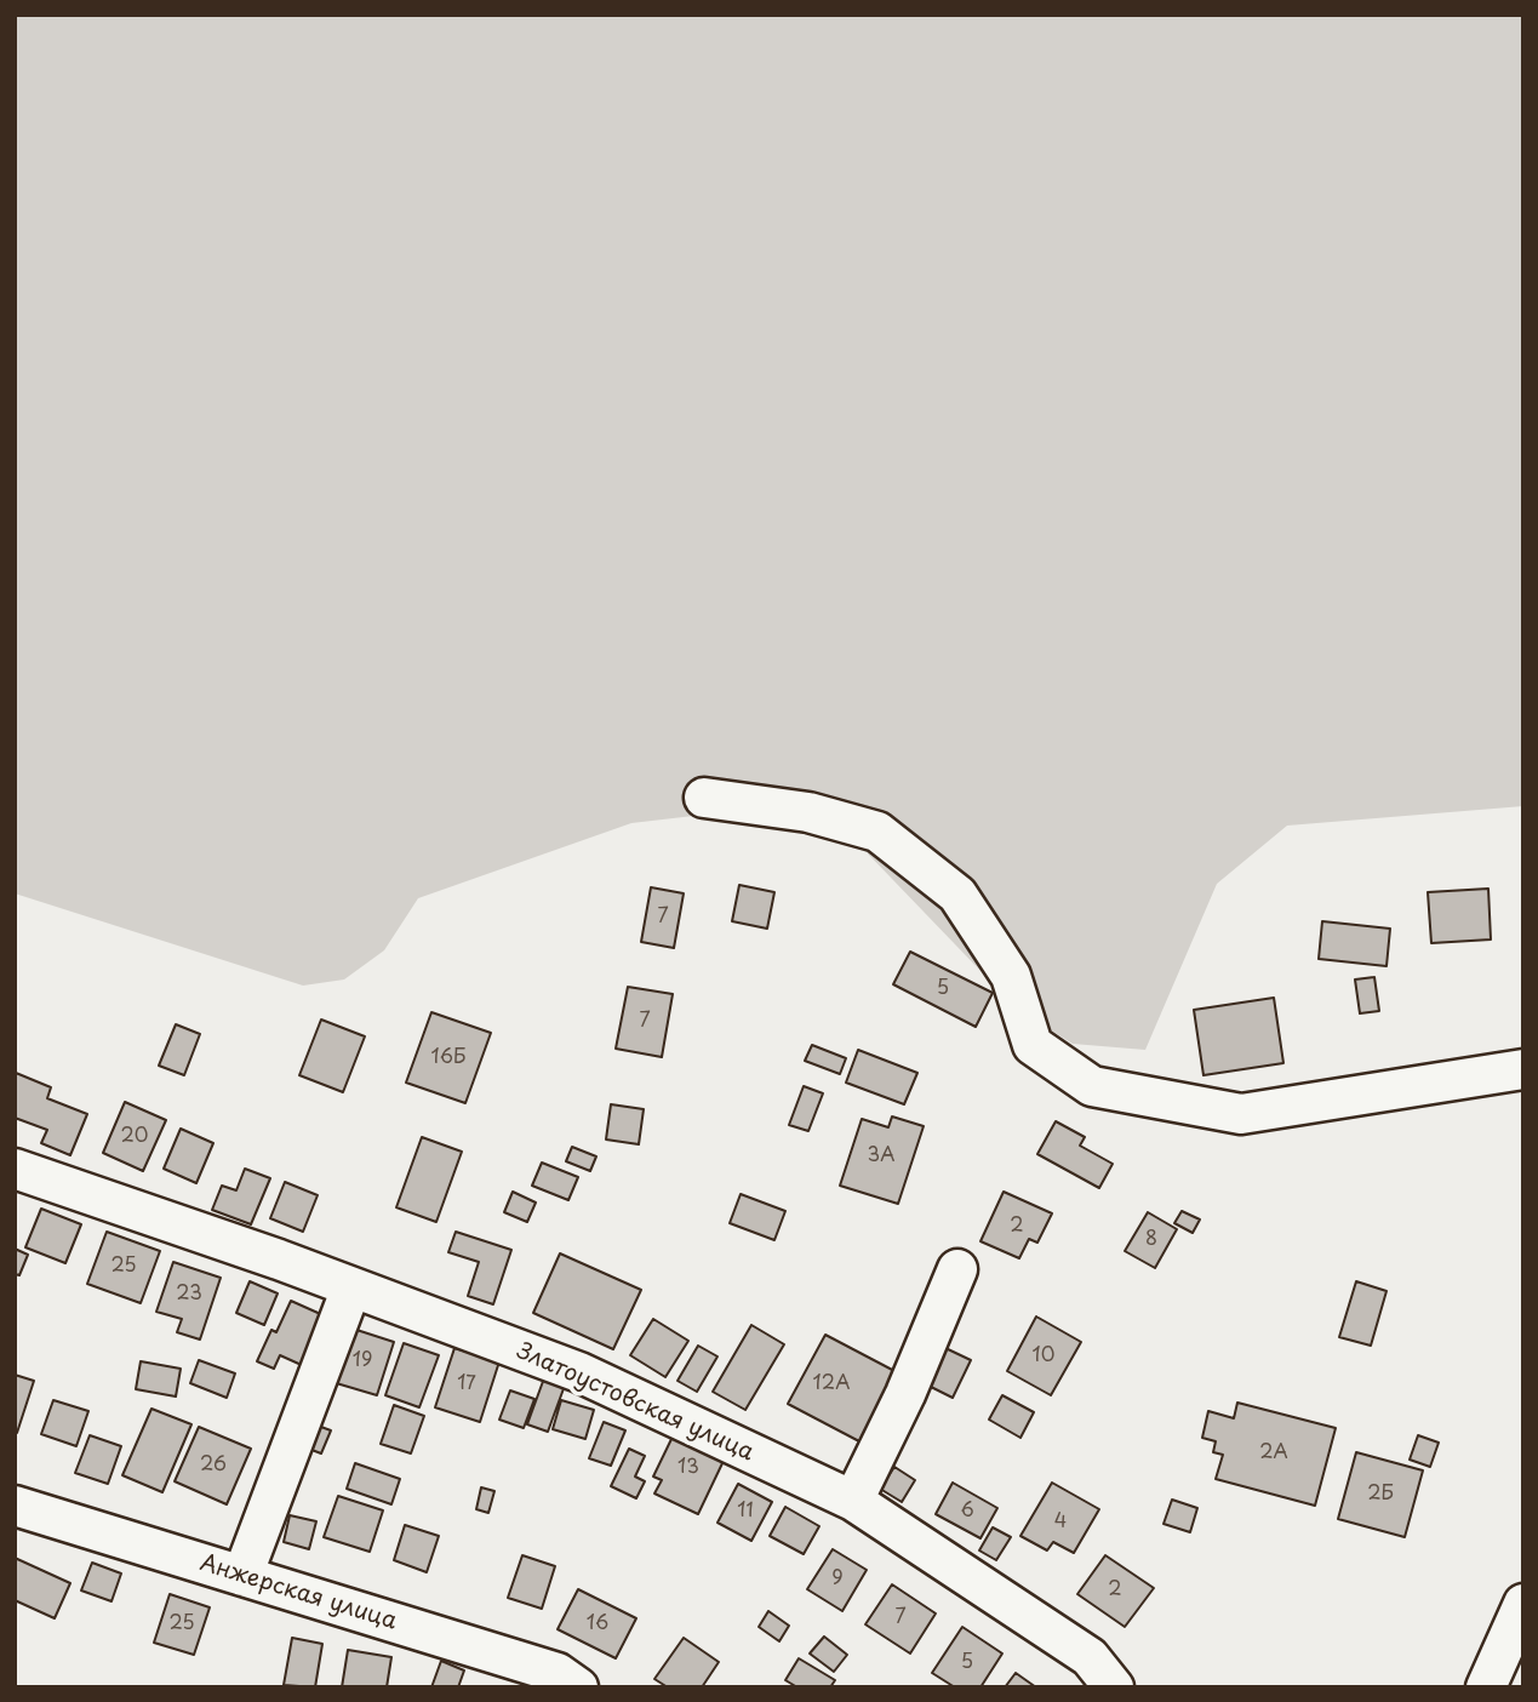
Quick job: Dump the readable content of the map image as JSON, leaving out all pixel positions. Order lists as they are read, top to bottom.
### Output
{
  "streets": {
    "street": ["Златоустовская улица", "Анжерская улица"]
  },
  "house_numbers": [
    "7",
    "5",
    "7",
    "16Б",
    "20",
    "3А",
    "2",
    "8",
    "25",
    "23",
    "10",
    "19",
    "17",
    "12А",
    "2А",
    "26",
    "13",
    "2Б",
    "11",
    "6",
    "4",
    "9",
    "2",
    "7",
    "25",
    "16",
    "5"
  ]
}
